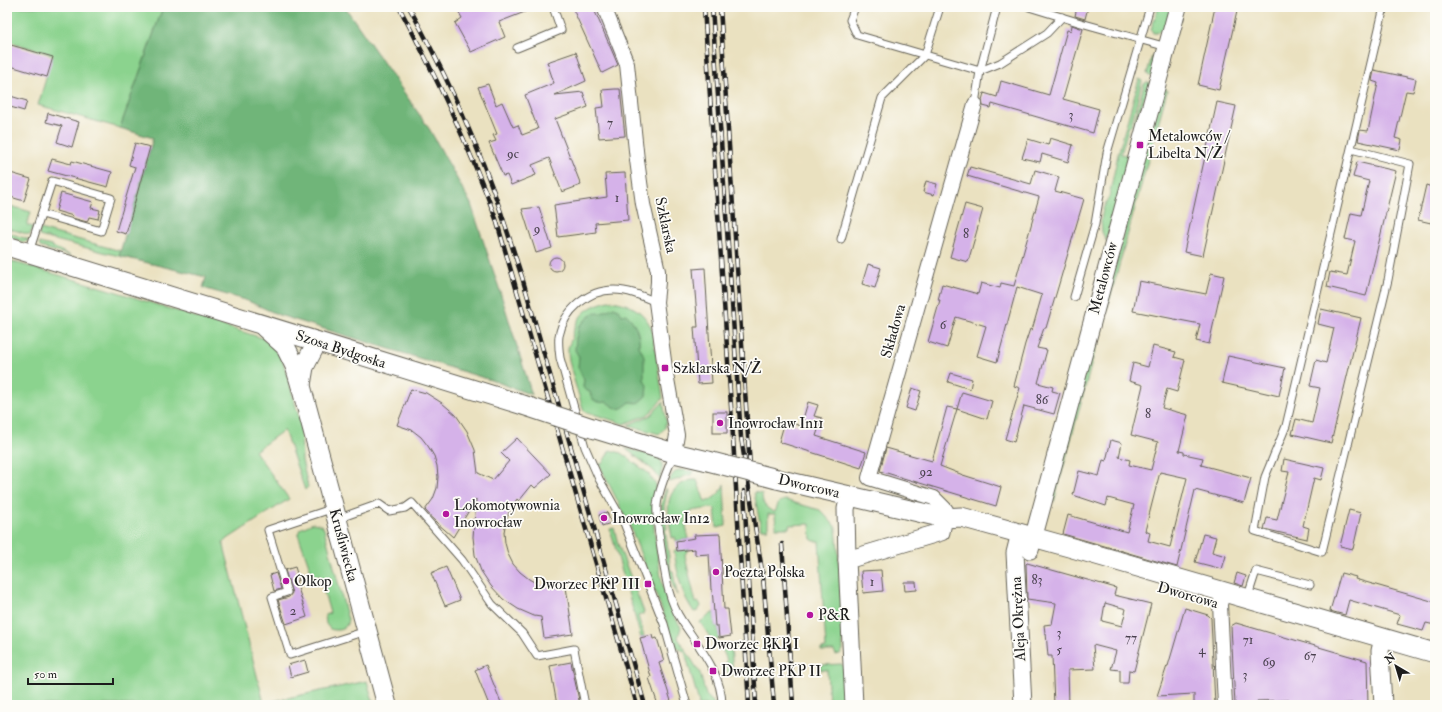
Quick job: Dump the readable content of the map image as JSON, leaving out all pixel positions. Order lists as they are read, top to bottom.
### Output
{
  "streets": {
    "main road": ["Szosa Bydgoska", "Dworcowa", "Kruśliwiecka"],
    "street": [
      "Szklarska",
      "Metalowców",
      "Składowa",
      "Aleja Okrężna"
    ]
  },
  "crossings": [
    ["Szklarska", "Szosa Bydgoska"],
    ["Szklarska", "Dworcowa"],
    ["Metalowców", "Dworcowa"],
    ["Metalowców", "Aleja Okrężna"],
    ["Składowa", "Dworcowa"],
    ["Szosa Bydgoska", "Dworcowa"],
    ["Szosa Bydgoska", "Kruśliwiecka"],
    ["Dworcowa", "Aleja Okrężna"]
  ],
  "places": {
    "transit": [
      "Metalowców / Libelta N/Ż",
      "Szklarska N/Ż",
      "Dworzec PKP III",
      "Dworzec PKP I",
      "Dworzec PKP II"
    ],
    "other": [
      "Inowrocław In11",
      "Lokomotywownia Inowrocław",
      "Inowrocław In12",
      "Poczta Polska",
      "Olkop",
      "P&R"
    ]
  },
  "house_numbers": [
    "3",
    "7",
    "9c",
    "1",
    "9",
    "8",
    "6",
    "86",
    "8",
    "92",
    "83",
    "1",
    "2",
    "3",
    "77",
    "71",
    "5",
    "4",
    "67",
    "69",
    "3"
  ],
  "scale_bar": "50 m",
  "north": "top left"
}
